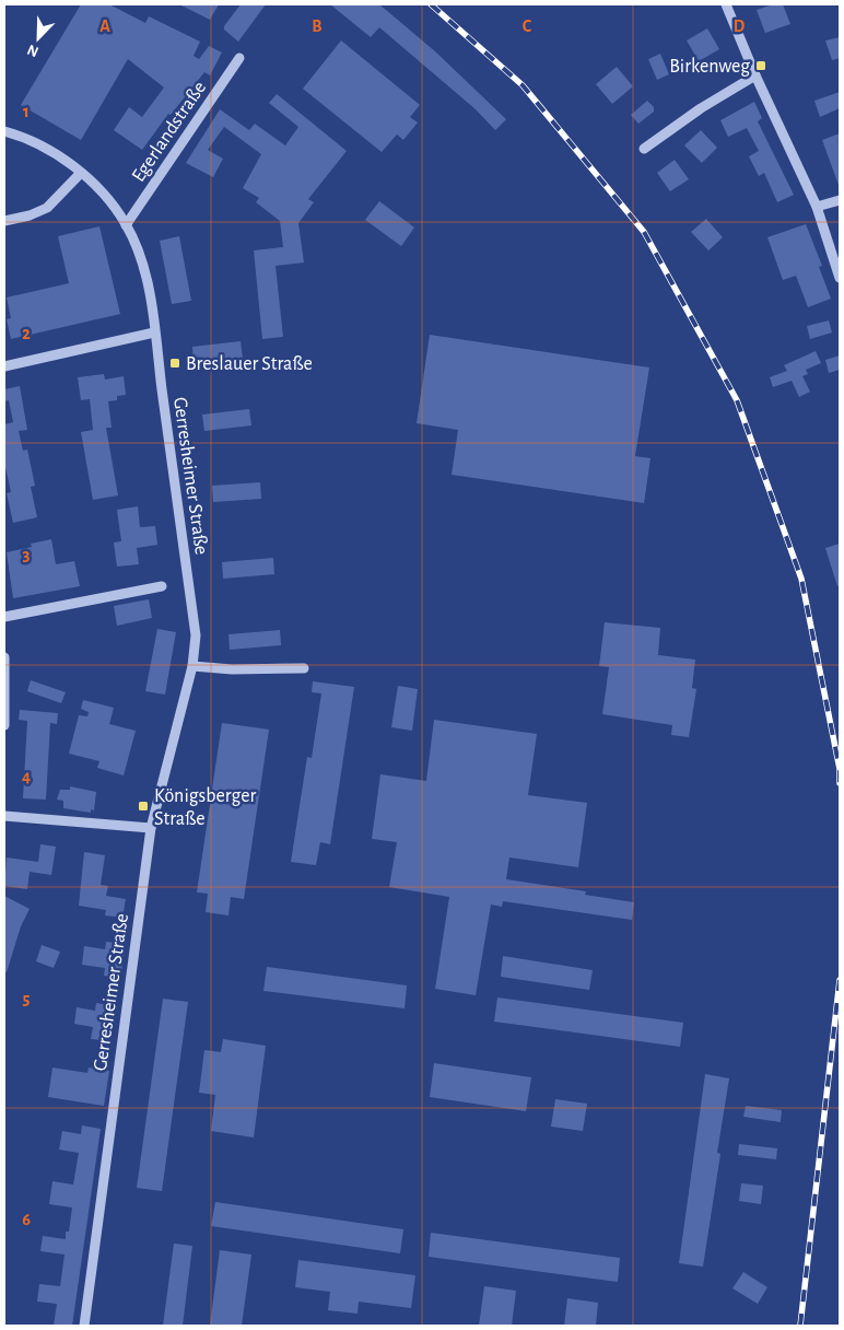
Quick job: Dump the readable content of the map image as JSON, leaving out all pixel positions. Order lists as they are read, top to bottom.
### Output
{
  "streets": {
    "street": ["Egerlandstraße", "Gerresheimer Straße"]
  },
  "crossings": [
    ["Egerlandstraße", "Gerresheimer Straße"]
  ],
  "places": {
    "transit": ["Birkenweg", "Breslauer Straße", "Königsberger Straße"]
  },
  "north": "bottom left",
  "grid": {
    "columns": [
      "A",
      "B",
      "C",
      "D"
    ],
    "rows": [
      "1",
      "2",
      "3",
      "4",
      "5",
      "6"
    ]
  }
}
